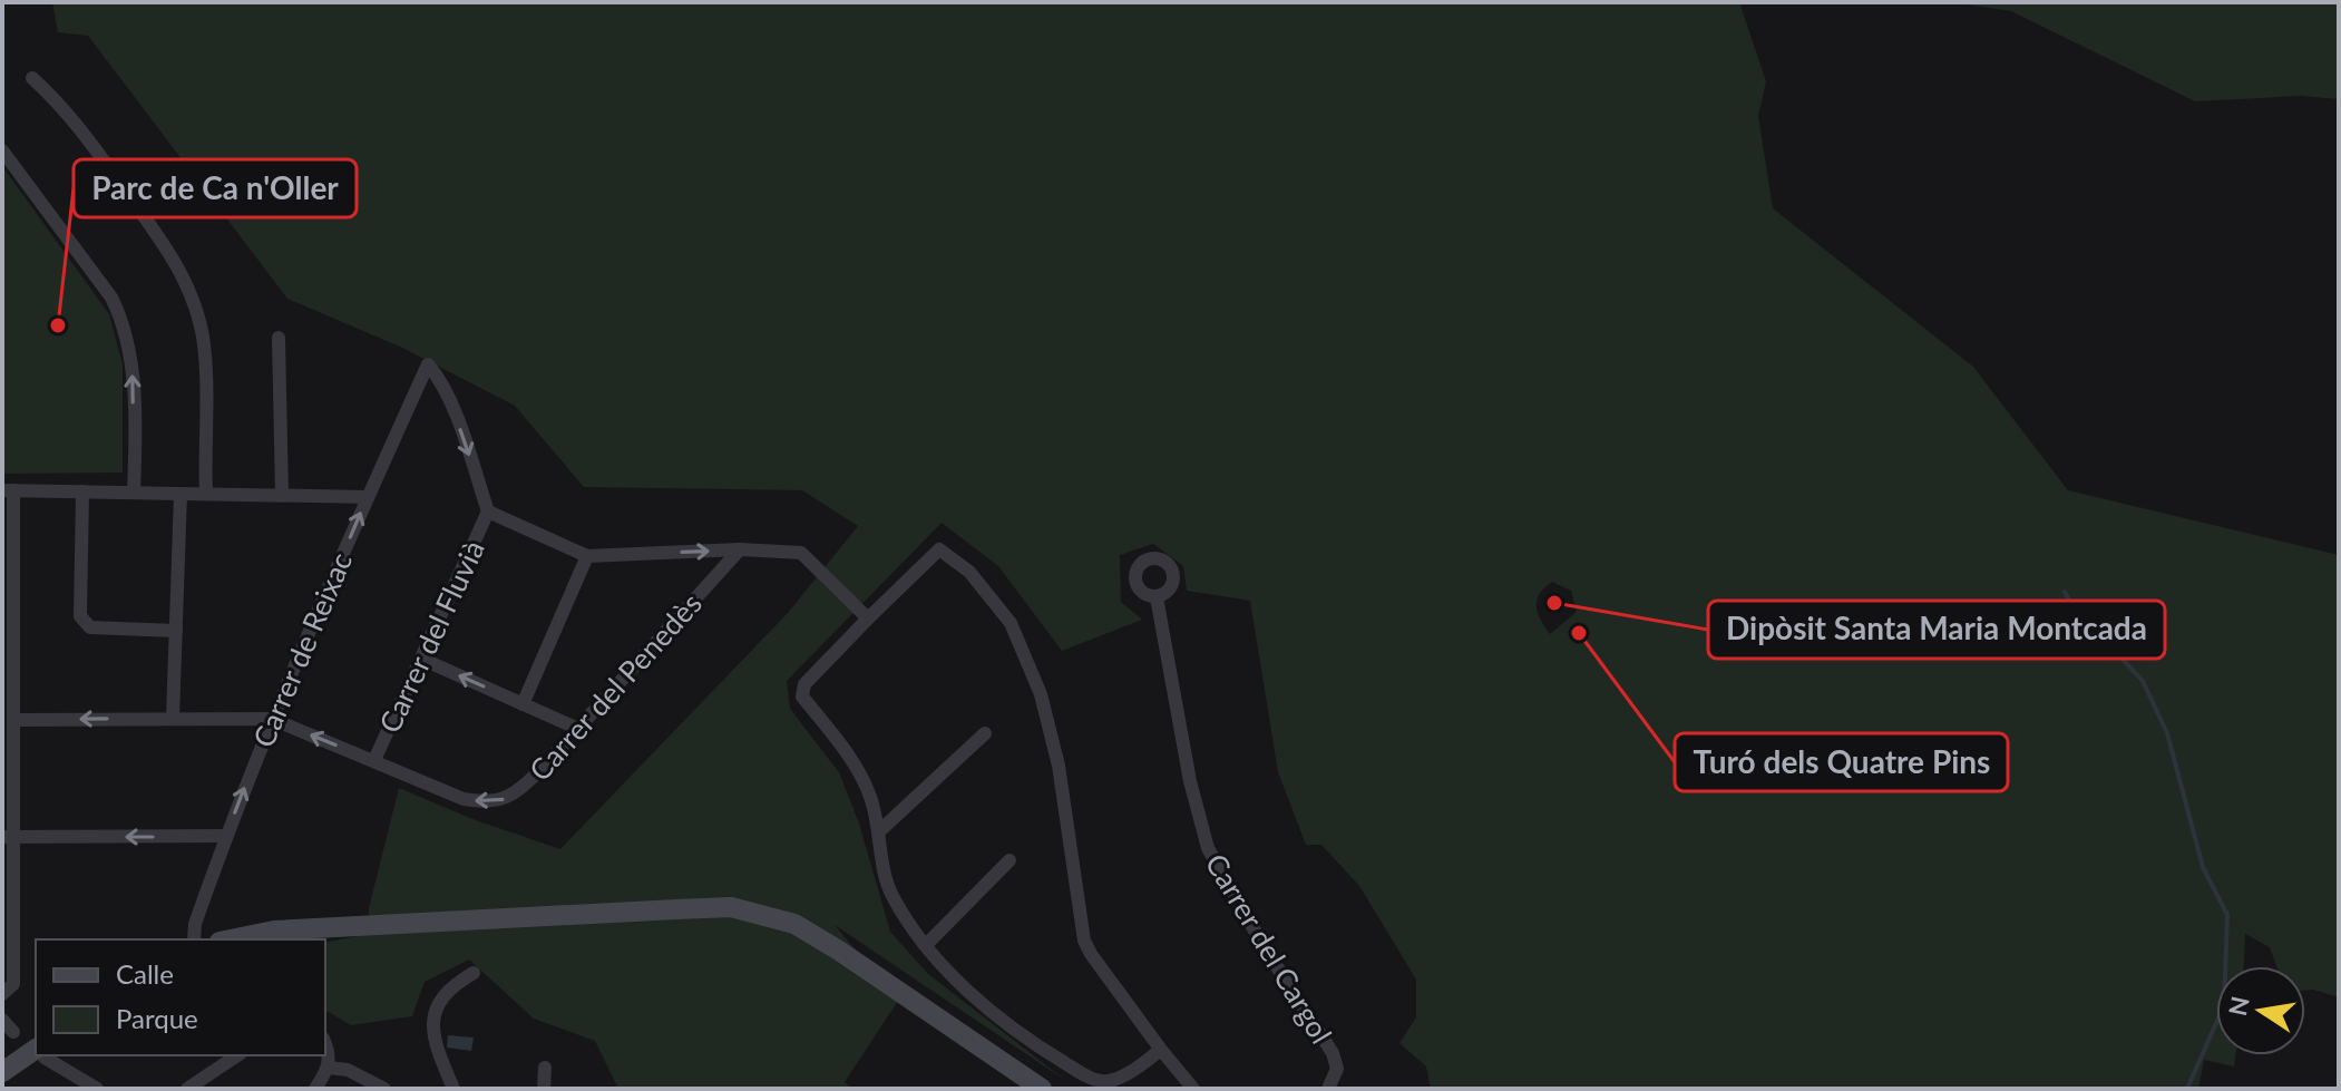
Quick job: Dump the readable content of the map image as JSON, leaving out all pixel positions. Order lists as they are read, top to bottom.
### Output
{
  "streets": {
    "street": [
      "Carrer del Fluvià",
      "Carrer de Reixac",
      "Carrer del Penedès",
      "Carrer del Cargol"
    ]
  },
  "crossings": [
    ["Carrer del Fluvià", "Carrer de Reixac"],
    ["Carrer del Fluvià", "Carrer del Penedès"],
    ["Carrer de Reixac", "Carrer del Penedès"]
  ],
  "places": ["Parc de Ca n'Oller", "Dipòsit Santa Maria Montcada", "Turó dels Quatre Pins"],
  "legend": ["Calle", "Parque"],
  "north": "left"
}
